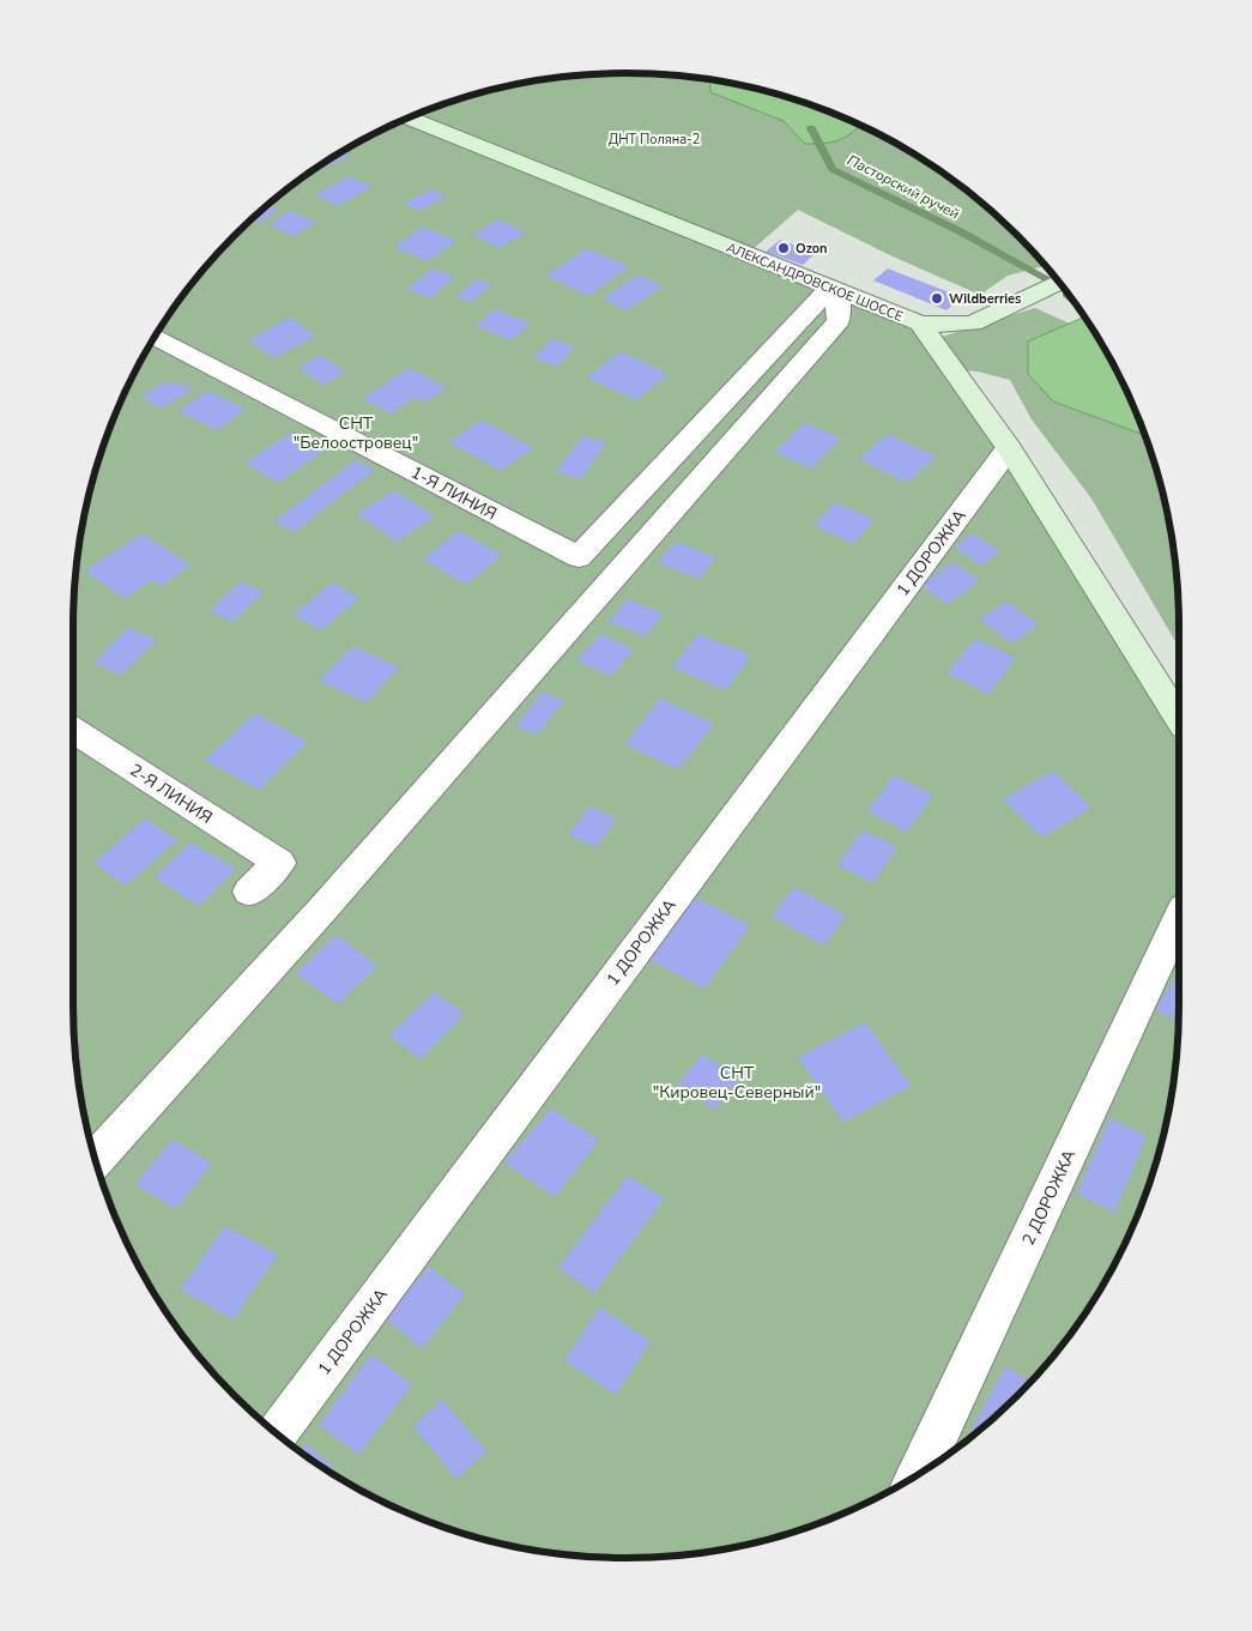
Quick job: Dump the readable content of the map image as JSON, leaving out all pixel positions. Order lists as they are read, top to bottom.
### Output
{
  "streets": {
    "street": [
      "АЛЕКСАНДРОВСКОЕ ШОССЕ",
      "1-Я ЛИНИЯ",
      "1 ДОРОЖКА",
      "2-Я ЛИНИЯ",
      "2 ДОРОЖКА"
    ]
  },
  "crossings": [
    ["АЛЕКСАНДРОВСКОЕ ШОССЕ", "1-Я ЛИНИЯ"],
    ["АЛЕКСАНДРОВСКОЕ ШОССЕ", "1 ДОРОЖКА"]
  ],
  "water": ["Пасторский ручей"],
  "parks": ["ДНТ Поляна-2", "СНТ \"Белоостровец\"", "СНТ \"Кировец-Северный\""],
  "places": ["Ozon", "Wildberries"]
}
